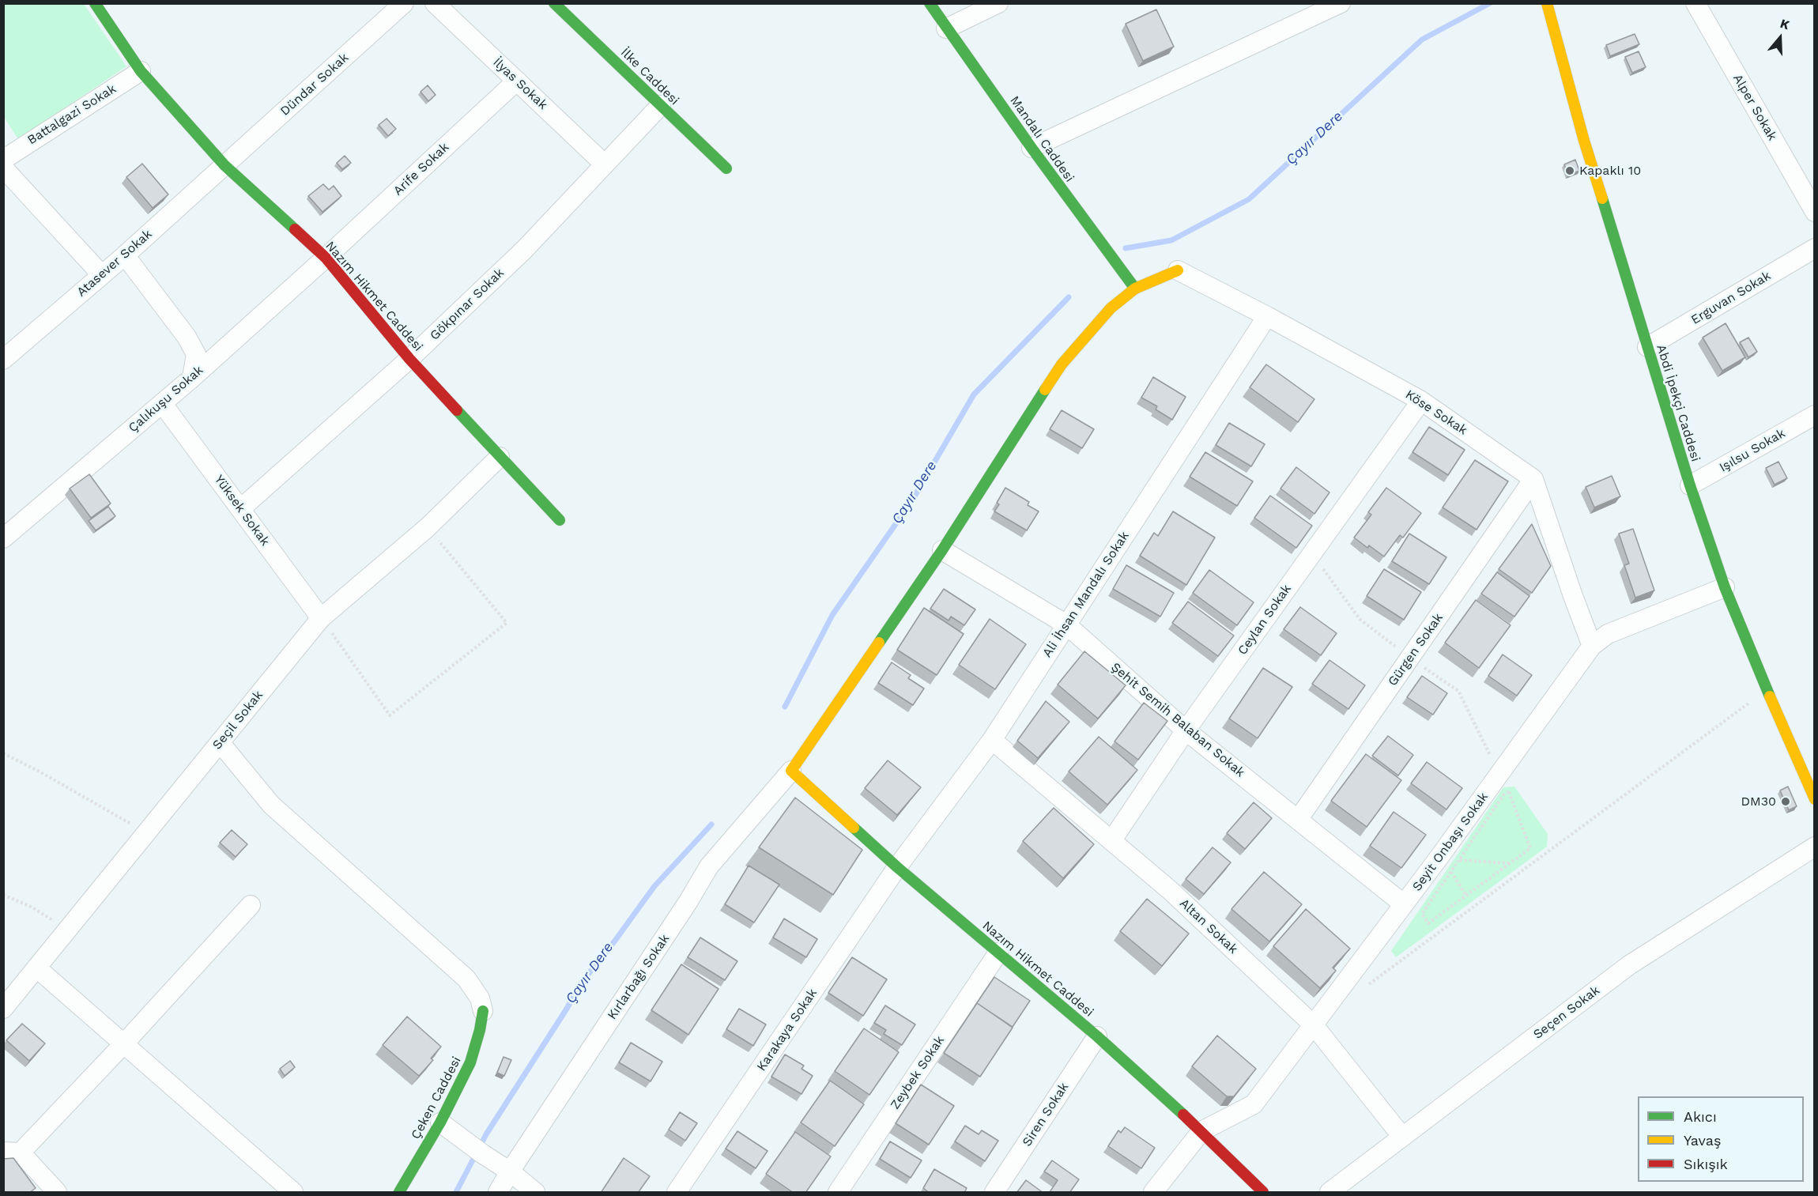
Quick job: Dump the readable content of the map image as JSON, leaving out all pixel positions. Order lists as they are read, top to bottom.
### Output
{
  "streets": {
    "street": [
      "İlke Caddesi",
      "İlyas Sokak",
      "Dündar Sokak",
      "Alper Sokak",
      "Battalgazi Sokak",
      "Mandalı Caddesi",
      "Arife Sokak",
      "Atasever Sokak",
      "Nazım Hikmet Caddesi",
      "Erguvan Sokak",
      "Gökpınar Sokak",
      "Çalıkuşu Sokak",
      "Abdi İpekçi Caddesi",
      "Köse Sokak",
      "Işılsu Sokak",
      "Yüksek Sokak",
      "Ali İhsan Mandalı Sokak",
      "Ceylan Sokak",
      "Gürgen Sokak",
      "Seçil Sokak",
      "Şehit Semih Balaban Sokak",
      "Seyit Onbaşı Sokak",
      "Altan Sokak",
      "Kırlarbağı Sokak",
      "Seçen Sokak",
      "Karakaya Sokak",
      "Zeybek Sokak",
      "Çeken Caddesi",
      "Siren Sokak"
    ]
  },
  "crossings": [
    ["İlke Caddesi", "Gökpınar Sokak"],
    ["İlyas Sokak", "Arife Sokak"],
    ["İlyas Sokak", "Gökpınar Sokak"],
    ["Dündar Sokak", "Atasever Sokak"],
    ["Dündar Sokak", "Nazım Hikmet Caddesi"],
    ["Battalgazi Sokak", "Nazım Hikmet Caddesi"],
    ["Arife Sokak", "Nazım Hikmet Caddesi"],
    ["Arife Sokak", "Çalıkuşu Sokak"],
    ["Atasever Sokak", "Nazım Hikmet Caddesi"],
    ["Nazım Hikmet Caddesi", "Gökpınar Sokak"],
    ["Nazım Hikmet Caddesi", "Çalıkuşu Sokak"],
    ["Nazım Hikmet Caddesi", "Ali İhsan Mandalı Sokak"],
    ["Nazım Hikmet Caddesi", "Seçil Sokak"],
    ["Nazım Hikmet Caddesi", "Seyit Onbaşı Sokak"],
    ["Nazım Hikmet Caddesi", "Kırlarbağı Sokak"],
    ["Nazım Hikmet Caddesi", "Karakaya Sokak"],
    ["Nazım Hikmet Caddesi", "Zeybek Sokak"],
    ["Nazım Hikmet Caddesi", "Siren Sokak"],
    ["Erguvan Sokak", "Abdi İpekçi Caddesi"],
    ["Gökpınar Sokak", "Yüksek Sokak"],
    ["Çalıkuşu Sokak", "Yüksek Sokak"],
    ["Abdi İpekçi Caddesi", "Işılsu Sokak"],
    ["Abdi İpekçi Caddesi", "Seyit Onbaşı Sokak"],
    ["Köse Sokak", "Ali İhsan Mandalı Sokak"],
    ["Köse Sokak", "Ceylan Sokak"],
    ["Köse Sokak", "Gürgen Sokak"],
    ["Yüksek Sokak", "Seçil Sokak"],
    ["Ali İhsan Mandalı Sokak", "Şehit Semih Balaban Sokak"],
    ["Ali İhsan Mandalı Sokak", "Altan Sokak"],
    ["Ali İhsan Mandalı Sokak", "Karakaya Sokak"],
    ["Ceylan Sokak", "Şehit Semih Balaban Sokak"],
    ["Ceylan Sokak", "Altan Sokak"],
    ["Gürgen Sokak", "Şehit Semih Balaban Sokak"],
    ["Şehit Semih Balaban Sokak", "Seyit Onbaşı Sokak"],
    ["Seyit Onbaşı Sokak", "Altan Sokak"],
    ["Altan Sokak", "Seçen Sokak"]
  ],
  "water": ["Çayır Dere"],
  "places": ["Kapaklı 10", "DM30"],
  "legend": ["Akıcı", "Yavaş", "Sıkışık"],
  "north": "top"
}
